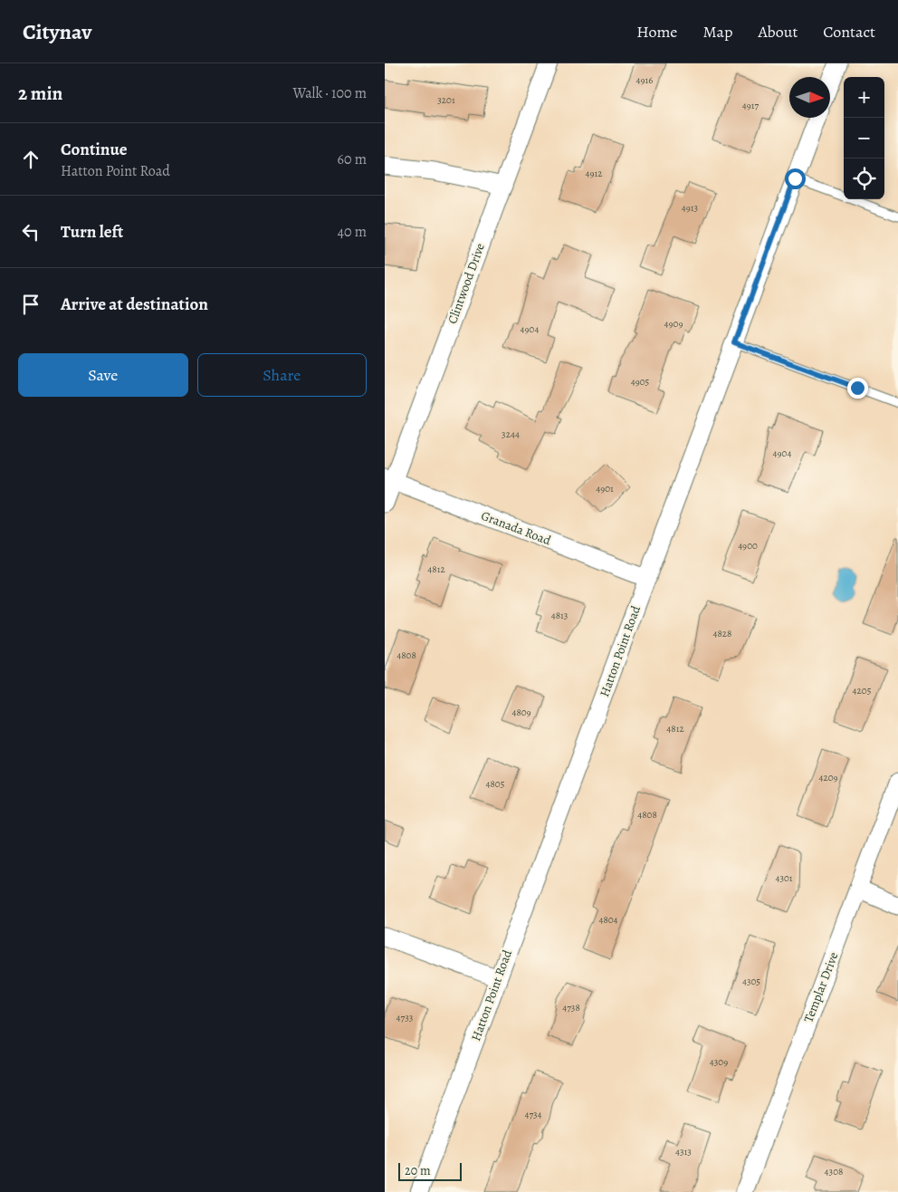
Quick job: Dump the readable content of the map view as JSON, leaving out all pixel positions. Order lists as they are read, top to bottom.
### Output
{
  "streets": {
    "street": [
      "Clintwood Drive",
      "Granada Road",
      "Hatton Point Road",
      "Templar Drive"
    ]
  },
  "crossings": [
    ["Clintwood Drive", "Granada Road"],
    ["Granada Road", "Hatton Point Road"]
  ],
  "house_numbers": [
    "4916",
    "3201",
    "4917",
    "4912",
    "4913",
    "4909",
    "4904",
    "4905",
    "3244",
    "4904",
    "4901",
    "4900",
    "4812",
    "4813",
    "4828",
    "4808",
    "4205",
    "4809",
    "4812",
    "4209",
    "4805",
    "4808",
    "4301",
    "4804",
    "4305",
    "4738",
    "4733",
    "4309",
    "4734",
    "4313",
    "4308"
  ],
  "scale_bar": "20 m",
  "north": "right",
  "page": {
    "header": "Citynav",
    "nav": [
      "Home",
      "Map",
      "About",
      "Contact"
    ],
    "heading": ["2 min", "Walk · 100 m"],
    "map_buttons": ["+", "−"],
    "list": [
      ["Continue", "Hatton Point Road", "60 m"],
      ["Turn left", "40 m"],
      "Arrive at destination"
    ],
    "buttons": ["Save", "Share"],
    "scale": "20 m"
  }
}
